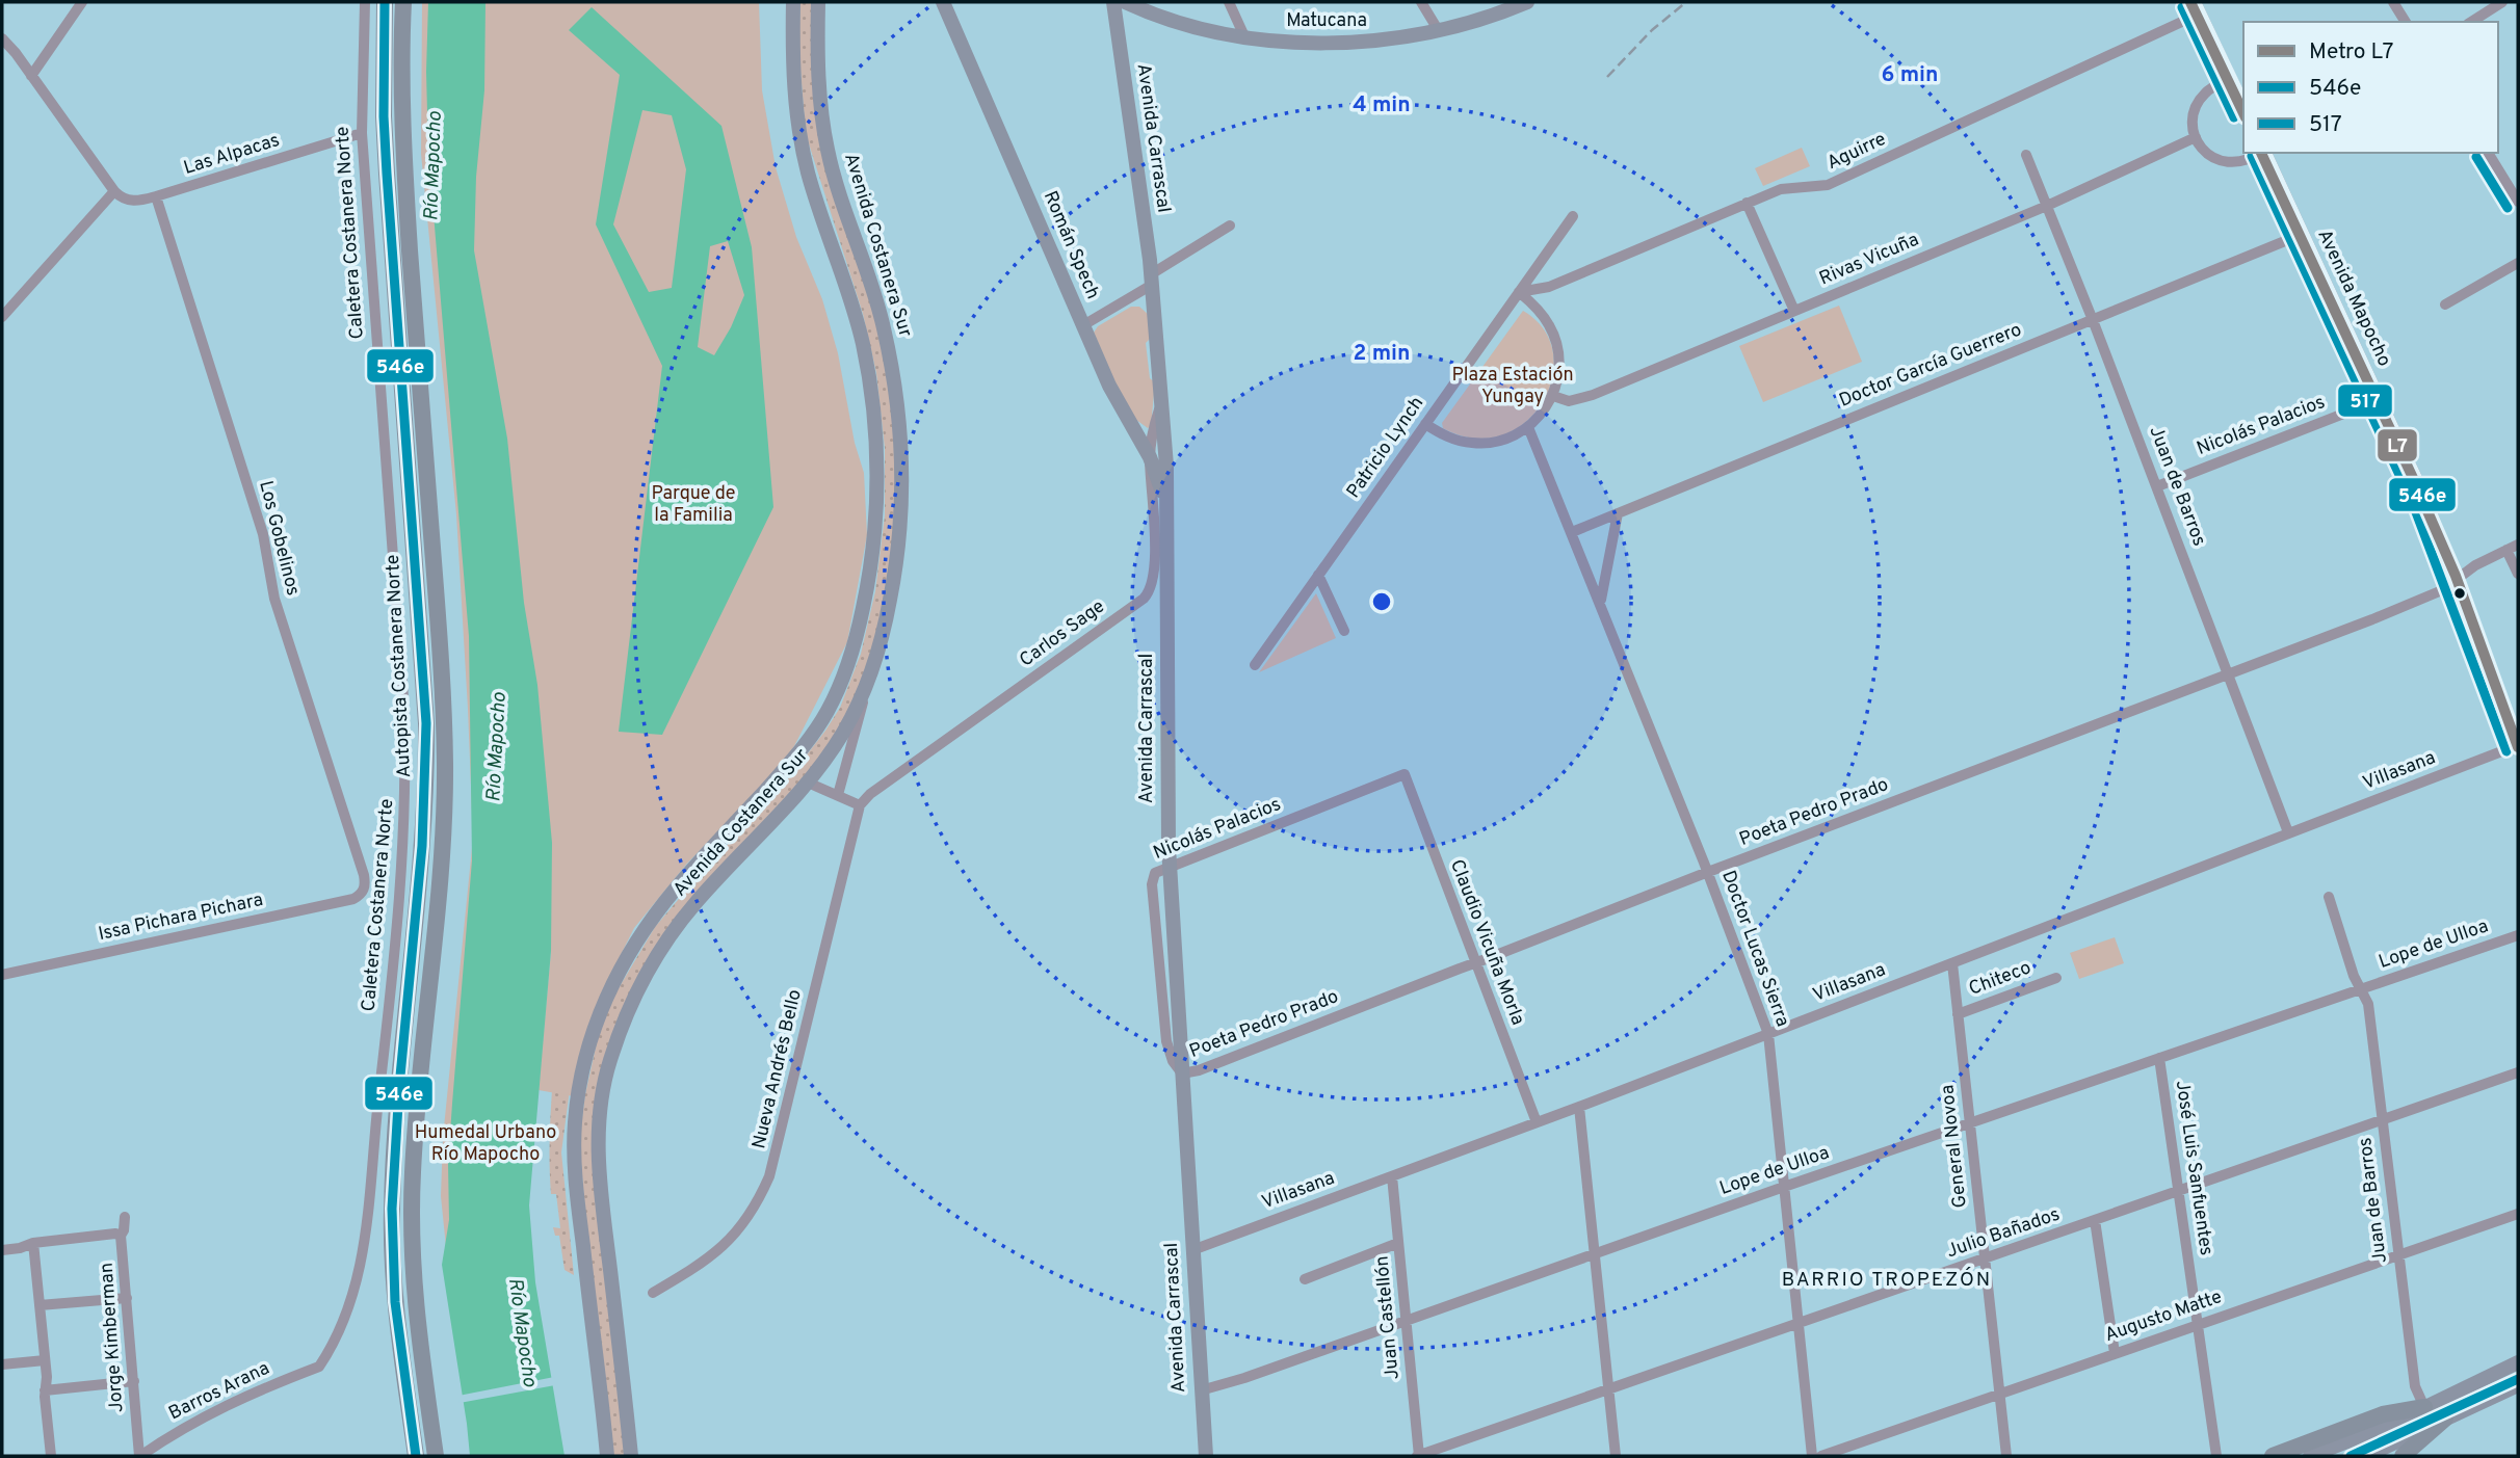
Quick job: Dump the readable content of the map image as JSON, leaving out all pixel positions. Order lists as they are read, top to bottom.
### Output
{
  "streets": {
    "highway": ["Autopista Costanera Norte"],
    "main road": [
      "Matucana",
      "Avenida Carrascal",
      "Avenida Costanera Sur",
      "Román Spech",
      "Avenida Mapocho"
    ],
    "street": [
      "Aguirre",
      "Las Alpacas",
      "Caletera Costanera Norte",
      "Rivas Vicuña",
      "Doctor García Guerrero",
      "Nicolás Palacios",
      "Patricio Lynch",
      "Juan de Barros",
      "Los Gobelinos",
      "Carlos Sage",
      "Villasana",
      "Poeta Pedro Prado",
      "Issa Pichara Pichara",
      "Claudio Vicuña Morla",
      "Lope de Ulloa",
      "Doctor Lucas Sierra",
      "Chiteco",
      "Nueva Andrés Bello",
      "General Novoa",
      "José Luis Sanfuentes",
      "Julio Bañados",
      "Augusto Matte",
      "Juan Castellón",
      "Jorge Kimberman",
      "Barros Arana"
    ]
  },
  "crossings": [
    ["Avenida Carrascal", "Román Spech"],
    ["Avenida Carrascal", "Nicolás Palacios"],
    ["Avenida Carrascal", "Carlos Sage"],
    ["Avenida Carrascal", "Villasana"],
    ["Avenida Carrascal", "Poeta Pedro Prado"],
    ["Avenida Carrascal", "Lope de Ulloa"],
    ["Aguirre", "Patricio Lynch"],
    ["Las Alpacas", "Caletera Costanera Norte"],
    ["Las Alpacas", "Los Gobelinos"],
    ["Caletera Costanera Norte", "Barros Arana"],
    ["Román Spech", "Carlos Sage"],
    ["Rivas Vicuña", "Juan de Barros"],
    ["Avenida Mapocho", "Doctor García Guerrero"],
    ["Avenida Mapocho", "Nicolás Palacios"],
    ["Avenida Mapocho", "Villasana"],
    ["Avenida Mapocho", "Poeta Pedro Prado"],
    ["Doctor García Guerrero", "Juan de Barros"],
    ["Doctor García Guerrero", "Doctor Lucas Sierra"],
    ["Nicolás Palacios", "Juan de Barros"],
    ["Nicolás Palacios", "Poeta Pedro Prado"],
    ["Nicolás Palacios", "Claudio Vicuña Morla"],
    ["Juan de Barros", "Villasana"],
    ["Juan de Barros", "Poeta Pedro Prado"],
    ["Juan de Barros", "Lope de Ulloa"],
    ["Juan de Barros", "Julio Bañados"],
    ["Juan de Barros", "Augusto Matte"],
    ["Los Gobelinos", "Issa Pichara Pichara"],
    ["Carlos Sage", "Nueva Andrés Bello"],
    ["Villasana", "Claudio Vicuña Morla"],
    ["Villasana", "Doctor Lucas Sierra"],
    ["Villasana", "General Novoa"],
    ["Villasana", "Juan Castellón"],
    ["Poeta Pedro Prado", "Claudio Vicuña Morla"],
    ["Poeta Pedro Prado", "Doctor Lucas Sierra"],
    ["Lope de Ulloa", "Doctor Lucas Sierra"],
    ["Lope de Ulloa", "General Novoa"],
    ["Lope de Ulloa", "José Luis Sanfuentes"],
    ["Lope de Ulloa", "Juan Castellón"],
    ["Doctor Lucas Sierra", "Julio Bañados"],
    ["Chiteco", "General Novoa"],
    ["General Novoa", "Julio Bañados"],
    ["General Novoa", "Augusto Matte"],
    ["José Luis Sanfuentes", "Julio Bañados"],
    ["José Luis Sanfuentes", "Augusto Matte"],
    ["Julio Bañados", "Juan Castellón"],
    ["Jorge Kimberman", "Barros Arana"]
  ],
  "districts": ["BARRIO TROPEZÓN"],
  "water": ["Río Mapocho"],
  "parks": ["Plaza Estación Yungay", "Parque de la Familia", "Humedal Urbano Río Mapocho"],
  "lines": ["metro line L7", "transit line 546e", "transit line 517"],
  "legend": ["Metro L7", "546e", "517"],
  "rings": ["6 min", "4 min", "2 min"]
}
